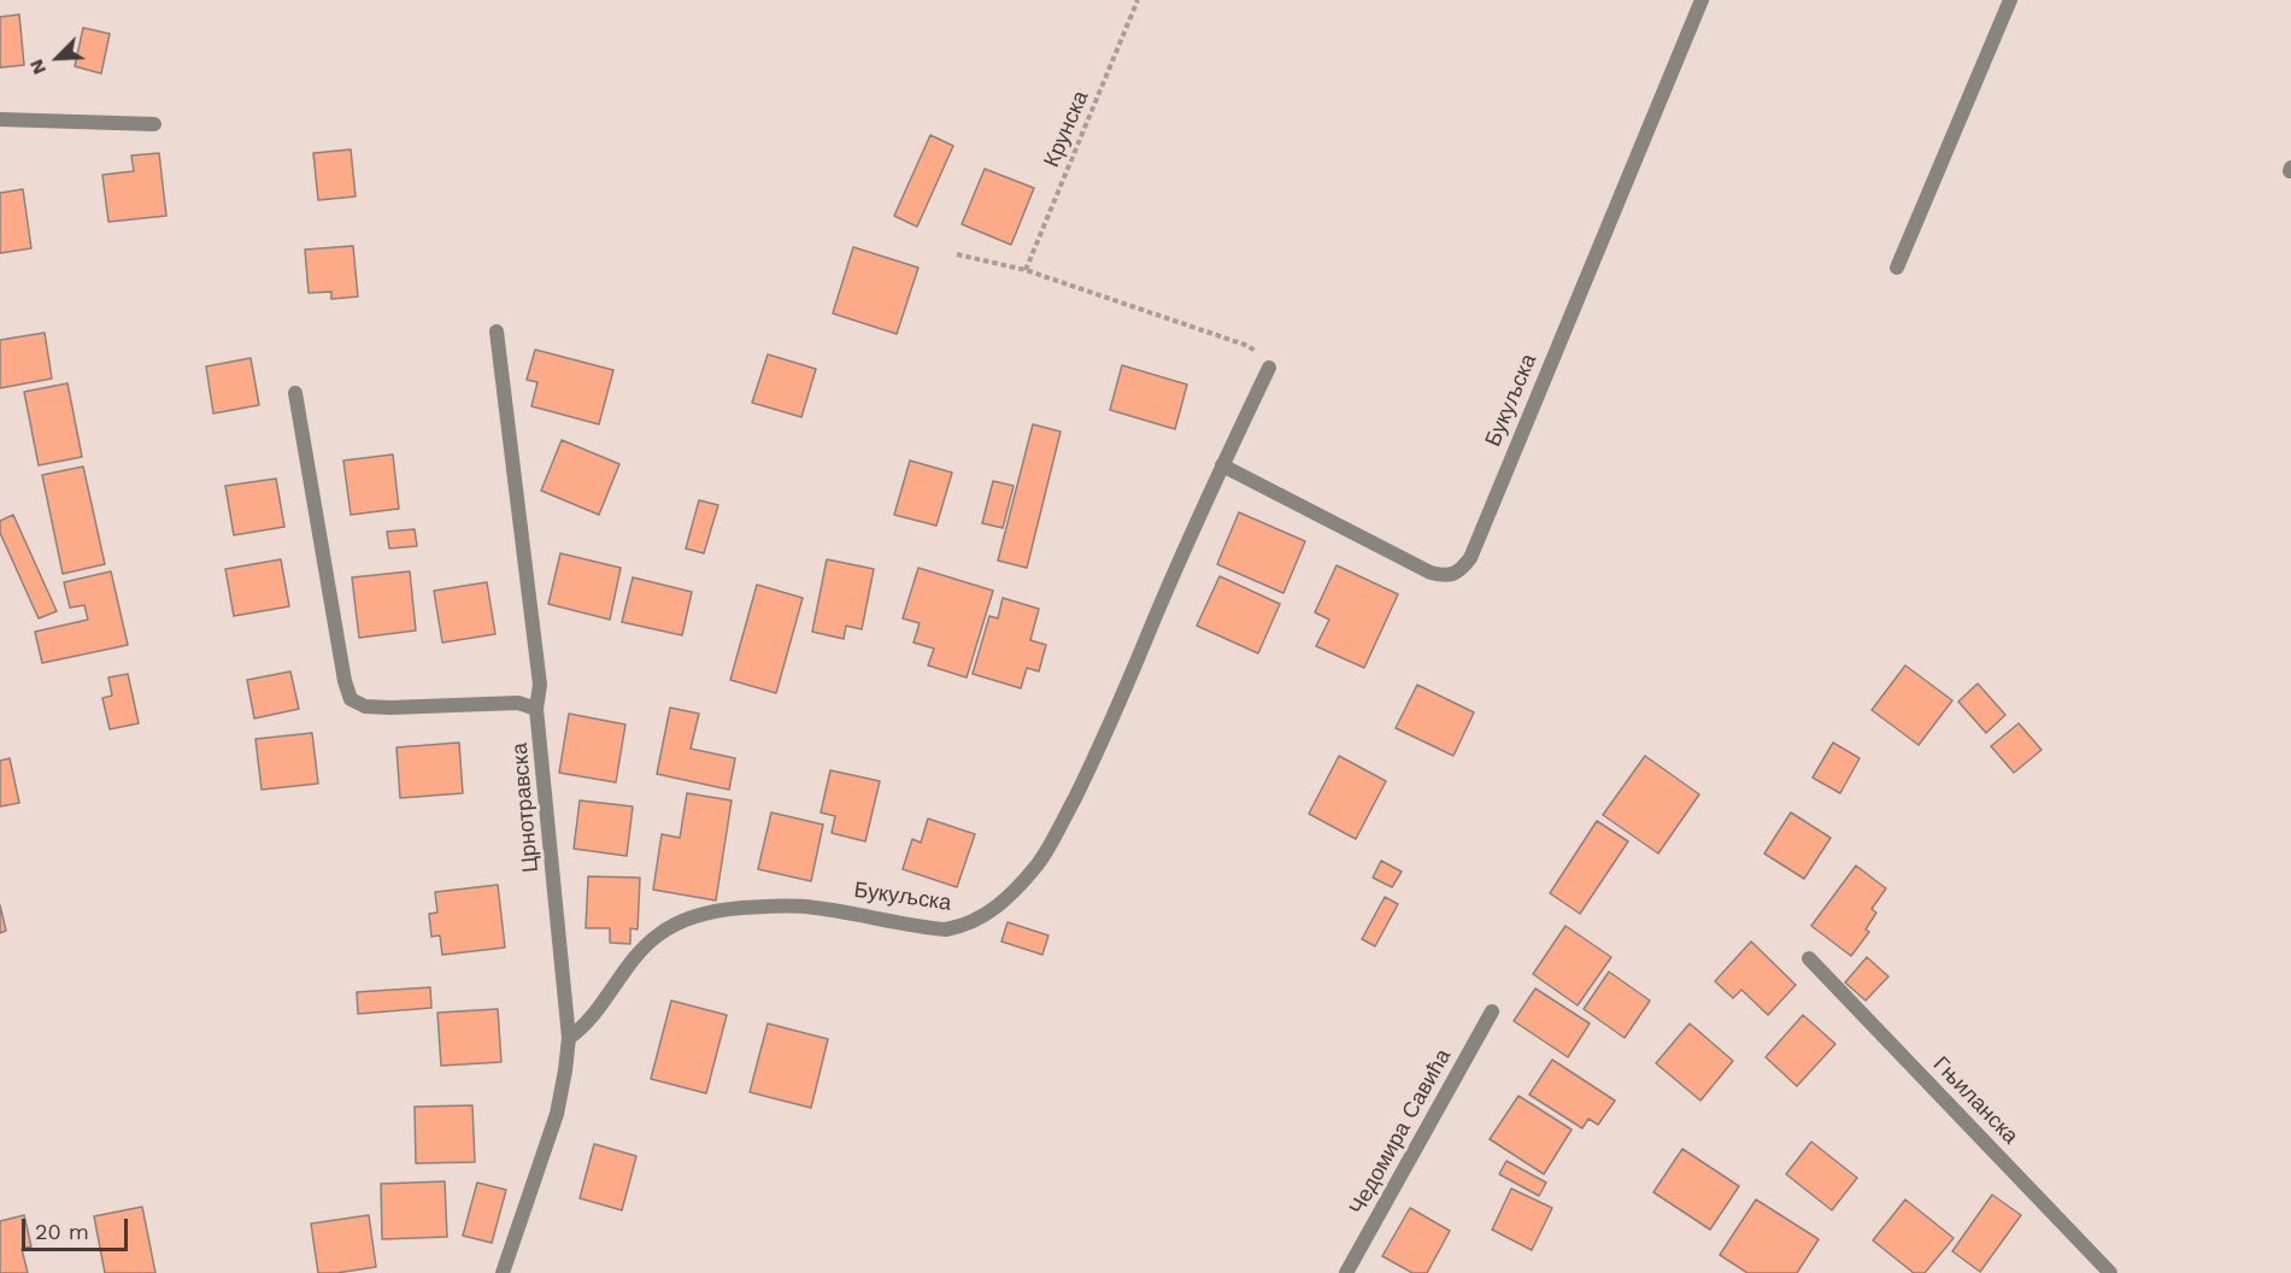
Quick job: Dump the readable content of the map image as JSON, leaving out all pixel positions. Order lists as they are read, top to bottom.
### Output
{
  "streets": {
    "street": [
      "Букуљска",
      "Црнотравска",
      "Гњиланска",
      "Чедомира Савића"
    ],
    "path": ["Крунска"]
  },
  "crossings": [
    ["Букуљска", "Црнотравска"]
  ],
  "scale_bar": "20 m",
  "north": "bottom left"
}
